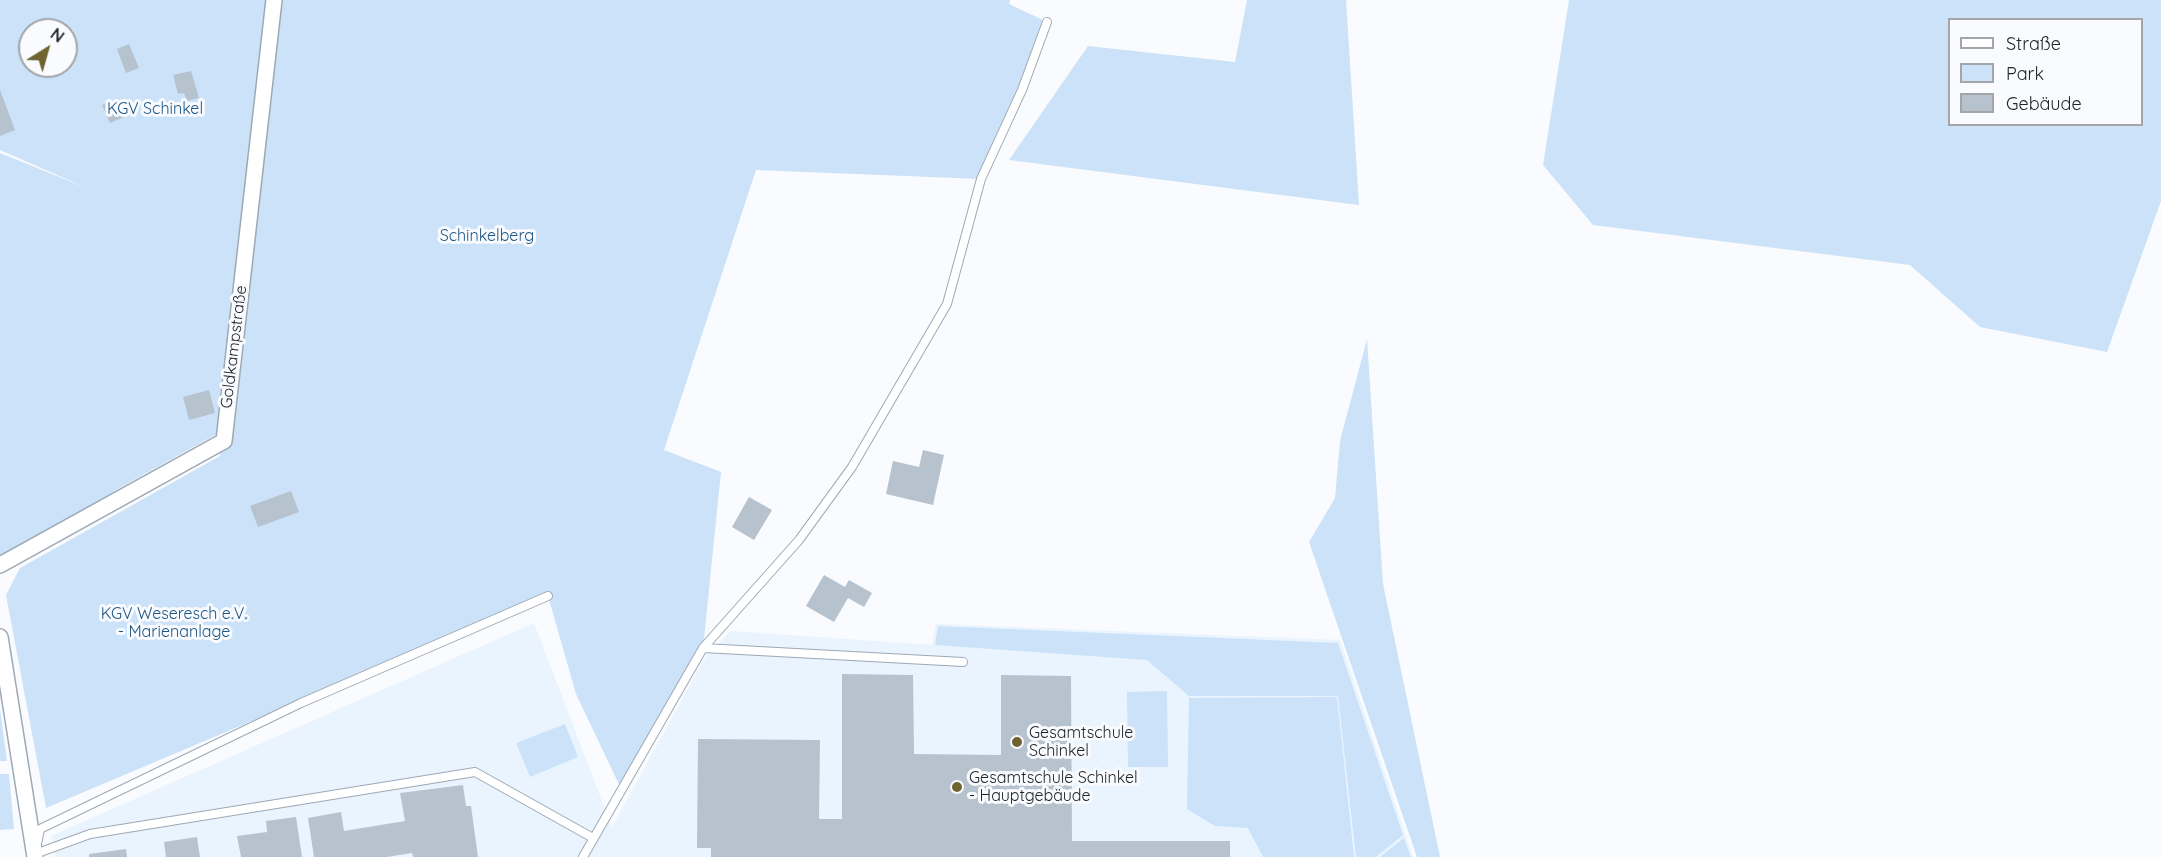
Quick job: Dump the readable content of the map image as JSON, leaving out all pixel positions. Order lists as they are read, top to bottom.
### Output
{
  "streets": {
    "street": ["Goldkampstraße"]
  },
  "parks": ["KGV Schinkel", "Schinkelberg", "KGV Weseresch e.V. - Marienanlage"],
  "places": ["Gesamtschule Schinkel", "Gesamtschule Schinkel - Hauptgebäude"],
  "legend": ["Straße", "Park", "Gebäude"],
  "north": "top right"
}
